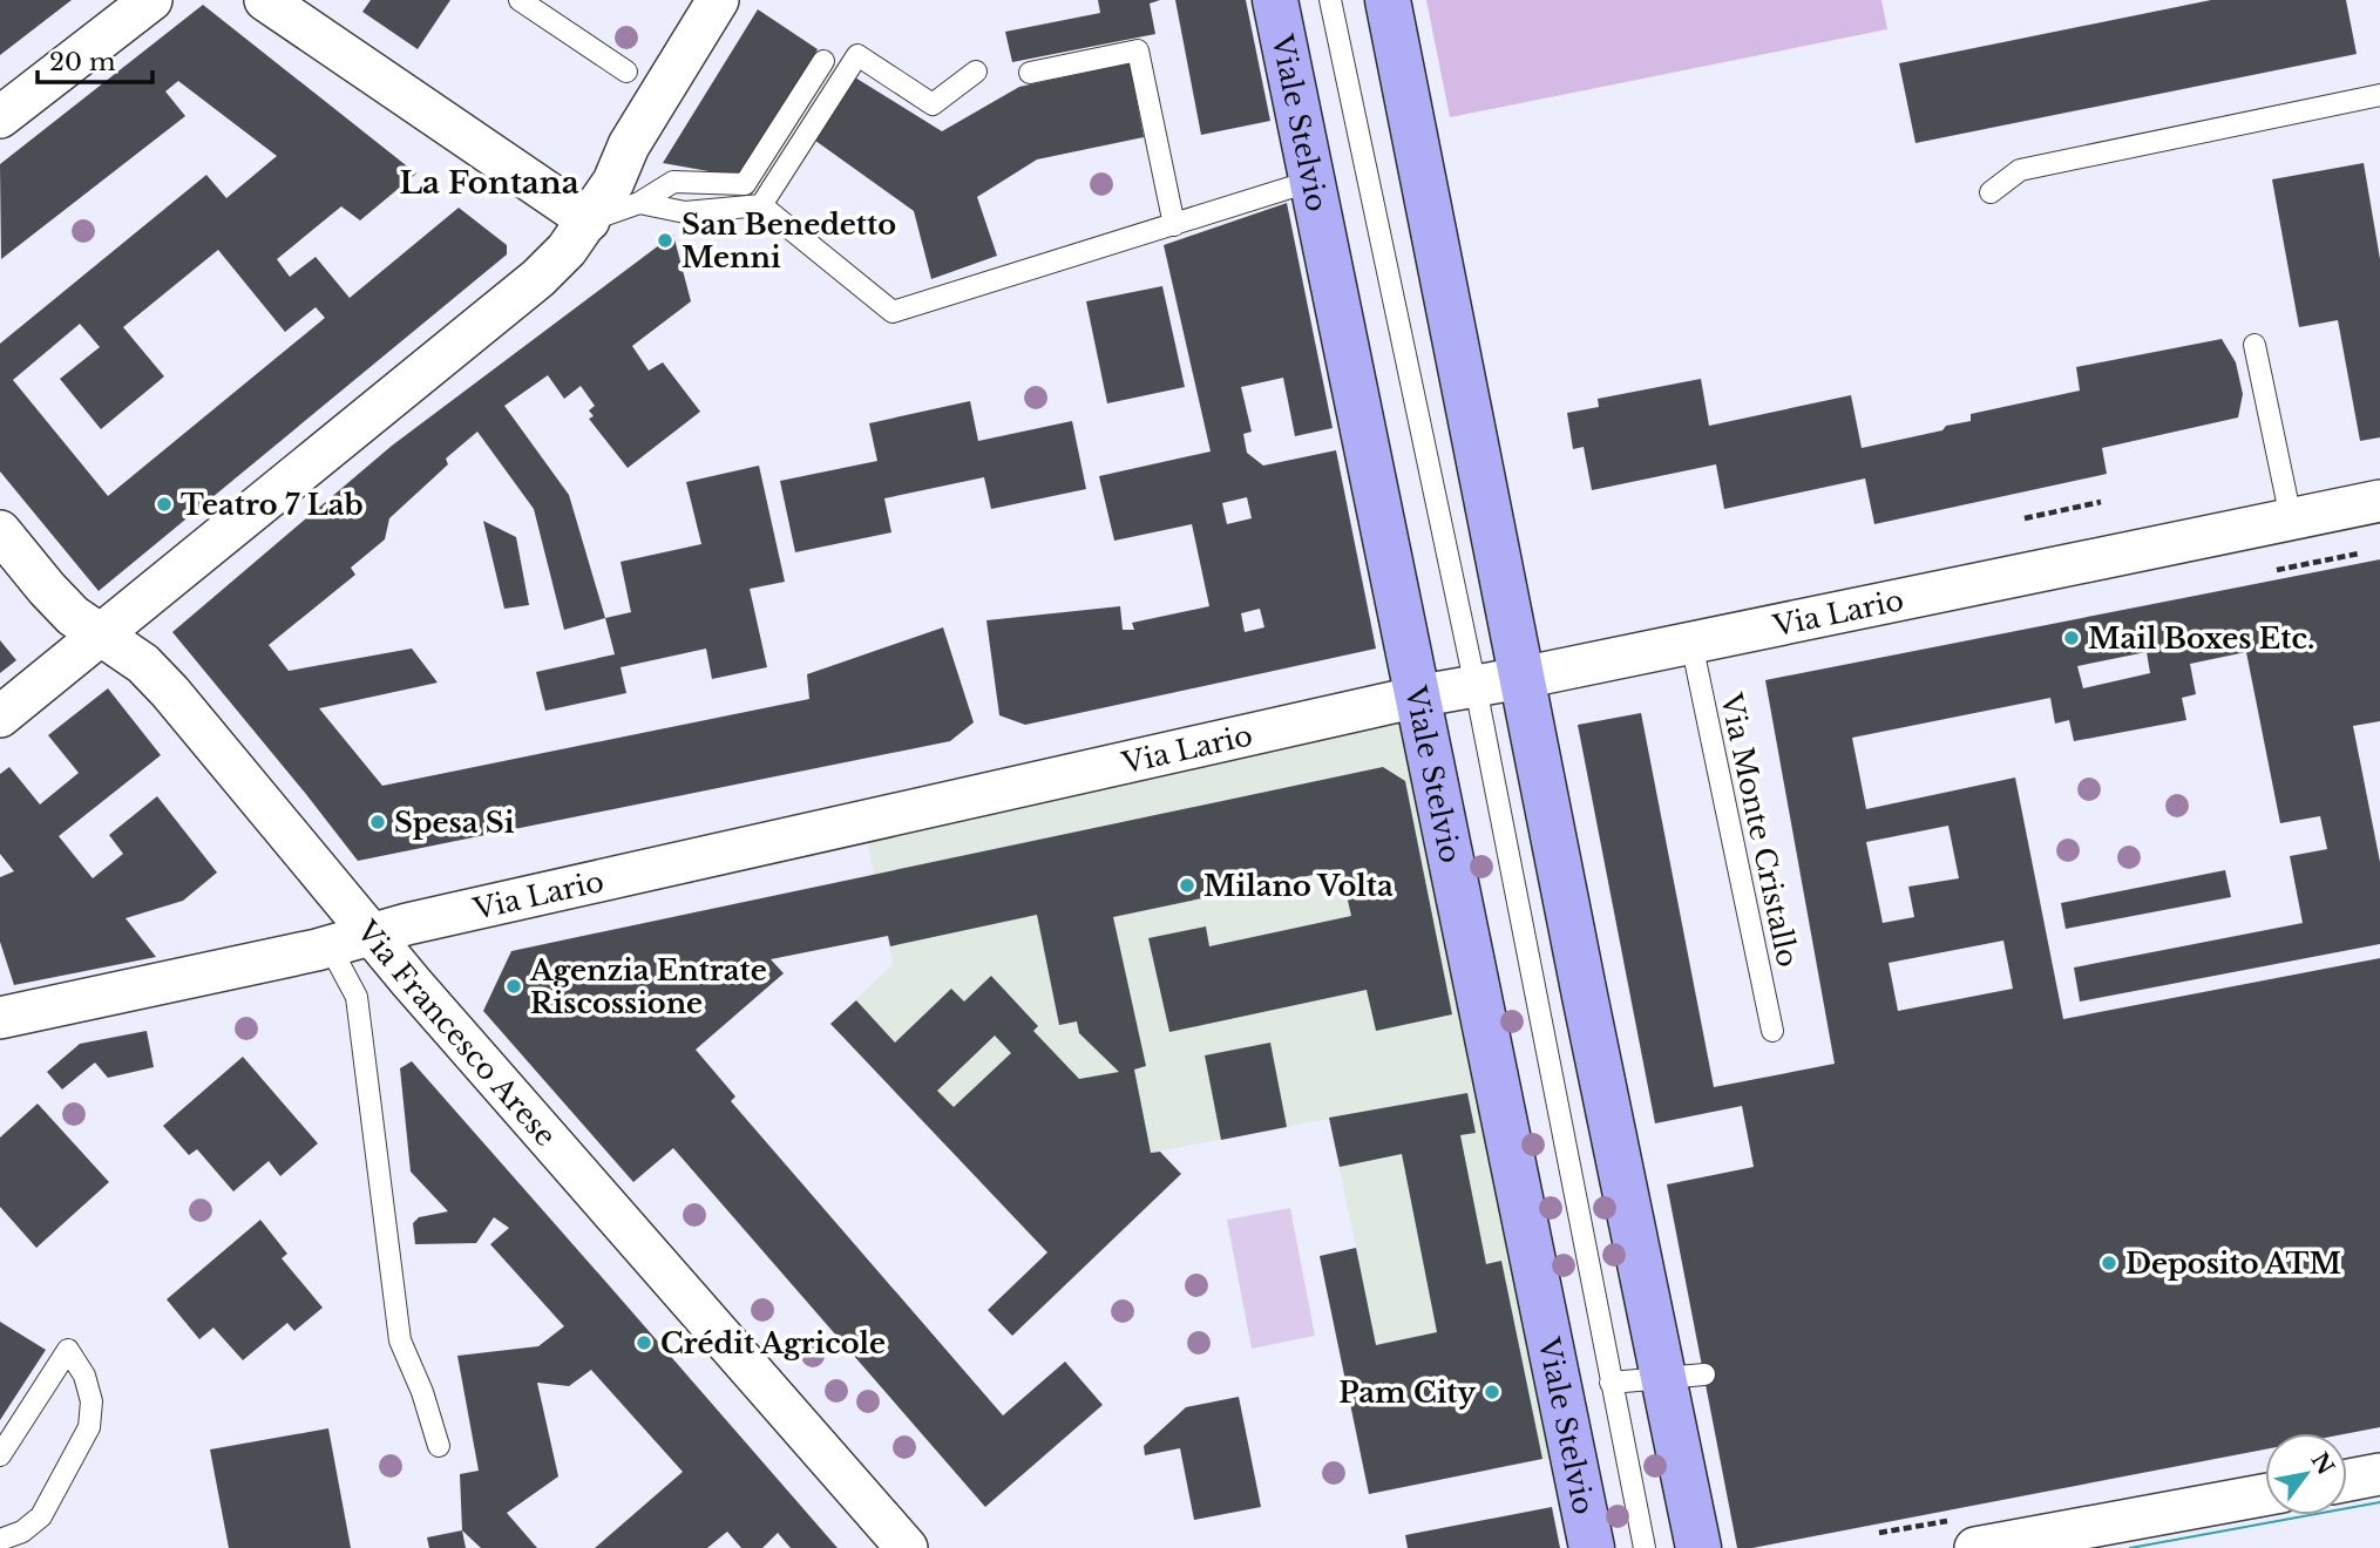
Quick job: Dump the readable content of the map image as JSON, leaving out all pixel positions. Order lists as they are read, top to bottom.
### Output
{
  "streets": {
    "main road": ["Viale Stelvio"],
    "street": ["Via Lario", "Via Francesco Arese"],
    "lane": ["Via Monte Cristallo"]
  },
  "crossings": [
    ["Viale Stelvio", "Via Lario"],
    ["Via Lario", "Via Monte Cristallo"],
    ["Via Lario", "Via Francesco Arese"]
  ],
  "districts": ["La Fontana"],
  "places": [
    "San Benedetto Menni",
    "Teatro 7 Lab",
    "Mail Boxes Etc.",
    "Spesa Si",
    "Milano Volta",
    "Agenzia Entrate Riscossione",
    "Deposito ATM",
    "Crédit Agricole",
    "Pam City"
  ],
  "scale_bar": "20 m",
  "north": "top right"
}
